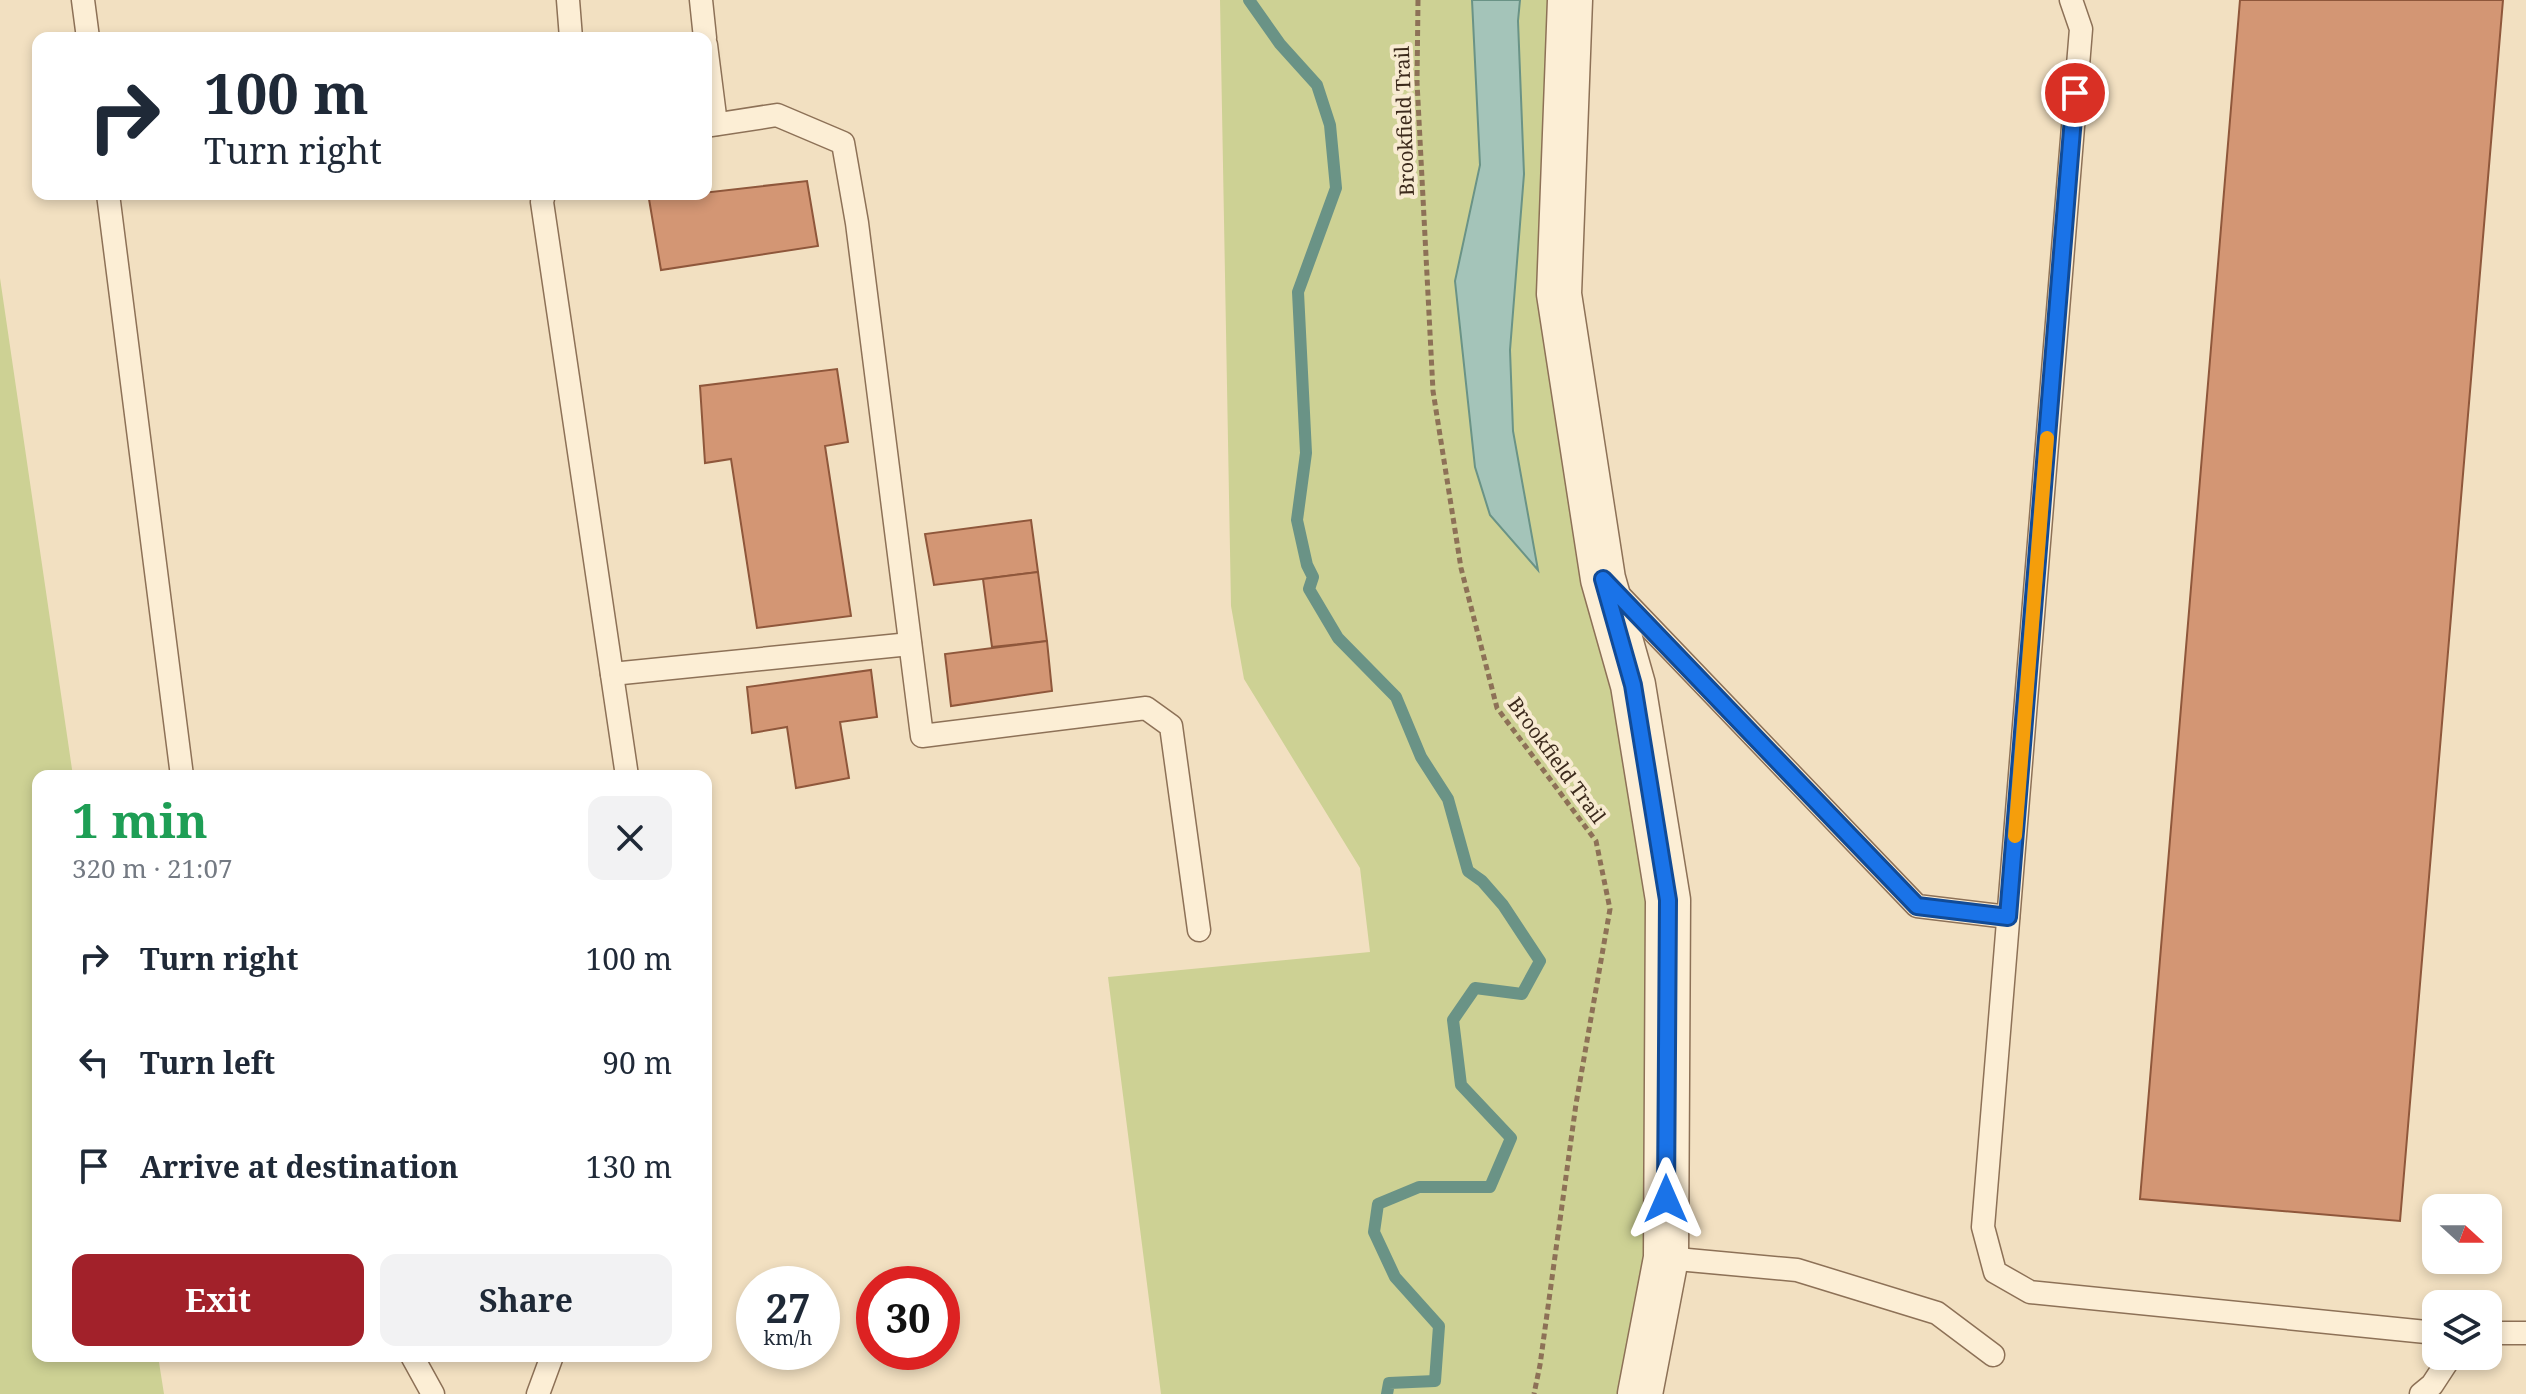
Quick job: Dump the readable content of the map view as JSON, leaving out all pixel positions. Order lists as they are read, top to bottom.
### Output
{
  "streets": {
    "path": ["Brookfield Trail"]
  },
  "north": "right",
  "page": {
    "turn": ["100 m", "Turn right"],
    "heading": ["1 min", "320 m · 21:07"],
    "list": [
      {
        "name": "Turn right",
        "value": "100 m"
      },
      {
        "name": "Turn left",
        "value": "90 m"
      },
      {
        "name": "Arrive at destination",
        "value": "130 m"
      }
    ],
    "buttons": ["Exit", "Share"],
    "speed": "27 km/h",
    "limit": "30"
  }
}
